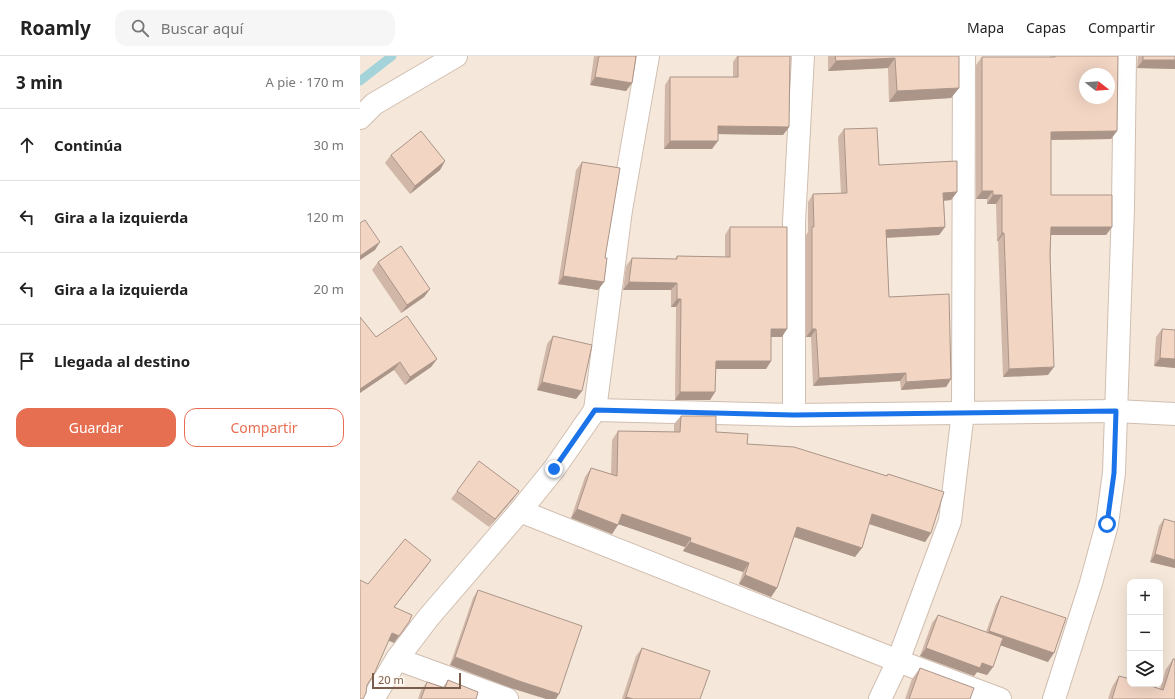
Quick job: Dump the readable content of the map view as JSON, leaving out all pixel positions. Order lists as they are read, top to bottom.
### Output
{
  "scale_bar": "20 m",
  "north": "right",
  "page": {
    "header": "Roamly",
    "search": "Buscar aquí",
    "nav": ["Mapa", "Capas", "Compartir"],
    "heading": ["3 min", "A pie · 170 m"],
    "list": [
      ["Continúa", "30 m"],
      ["Gira a la izquierda", "120 m"],
      ["Gira a la izquierda", "20 m"],
      "Llegada al destino"
    ],
    "buttons": ["Guardar", "Compartir"],
    "map_buttons": ["+", "−"],
    "scale": "20 m"
  }
}
